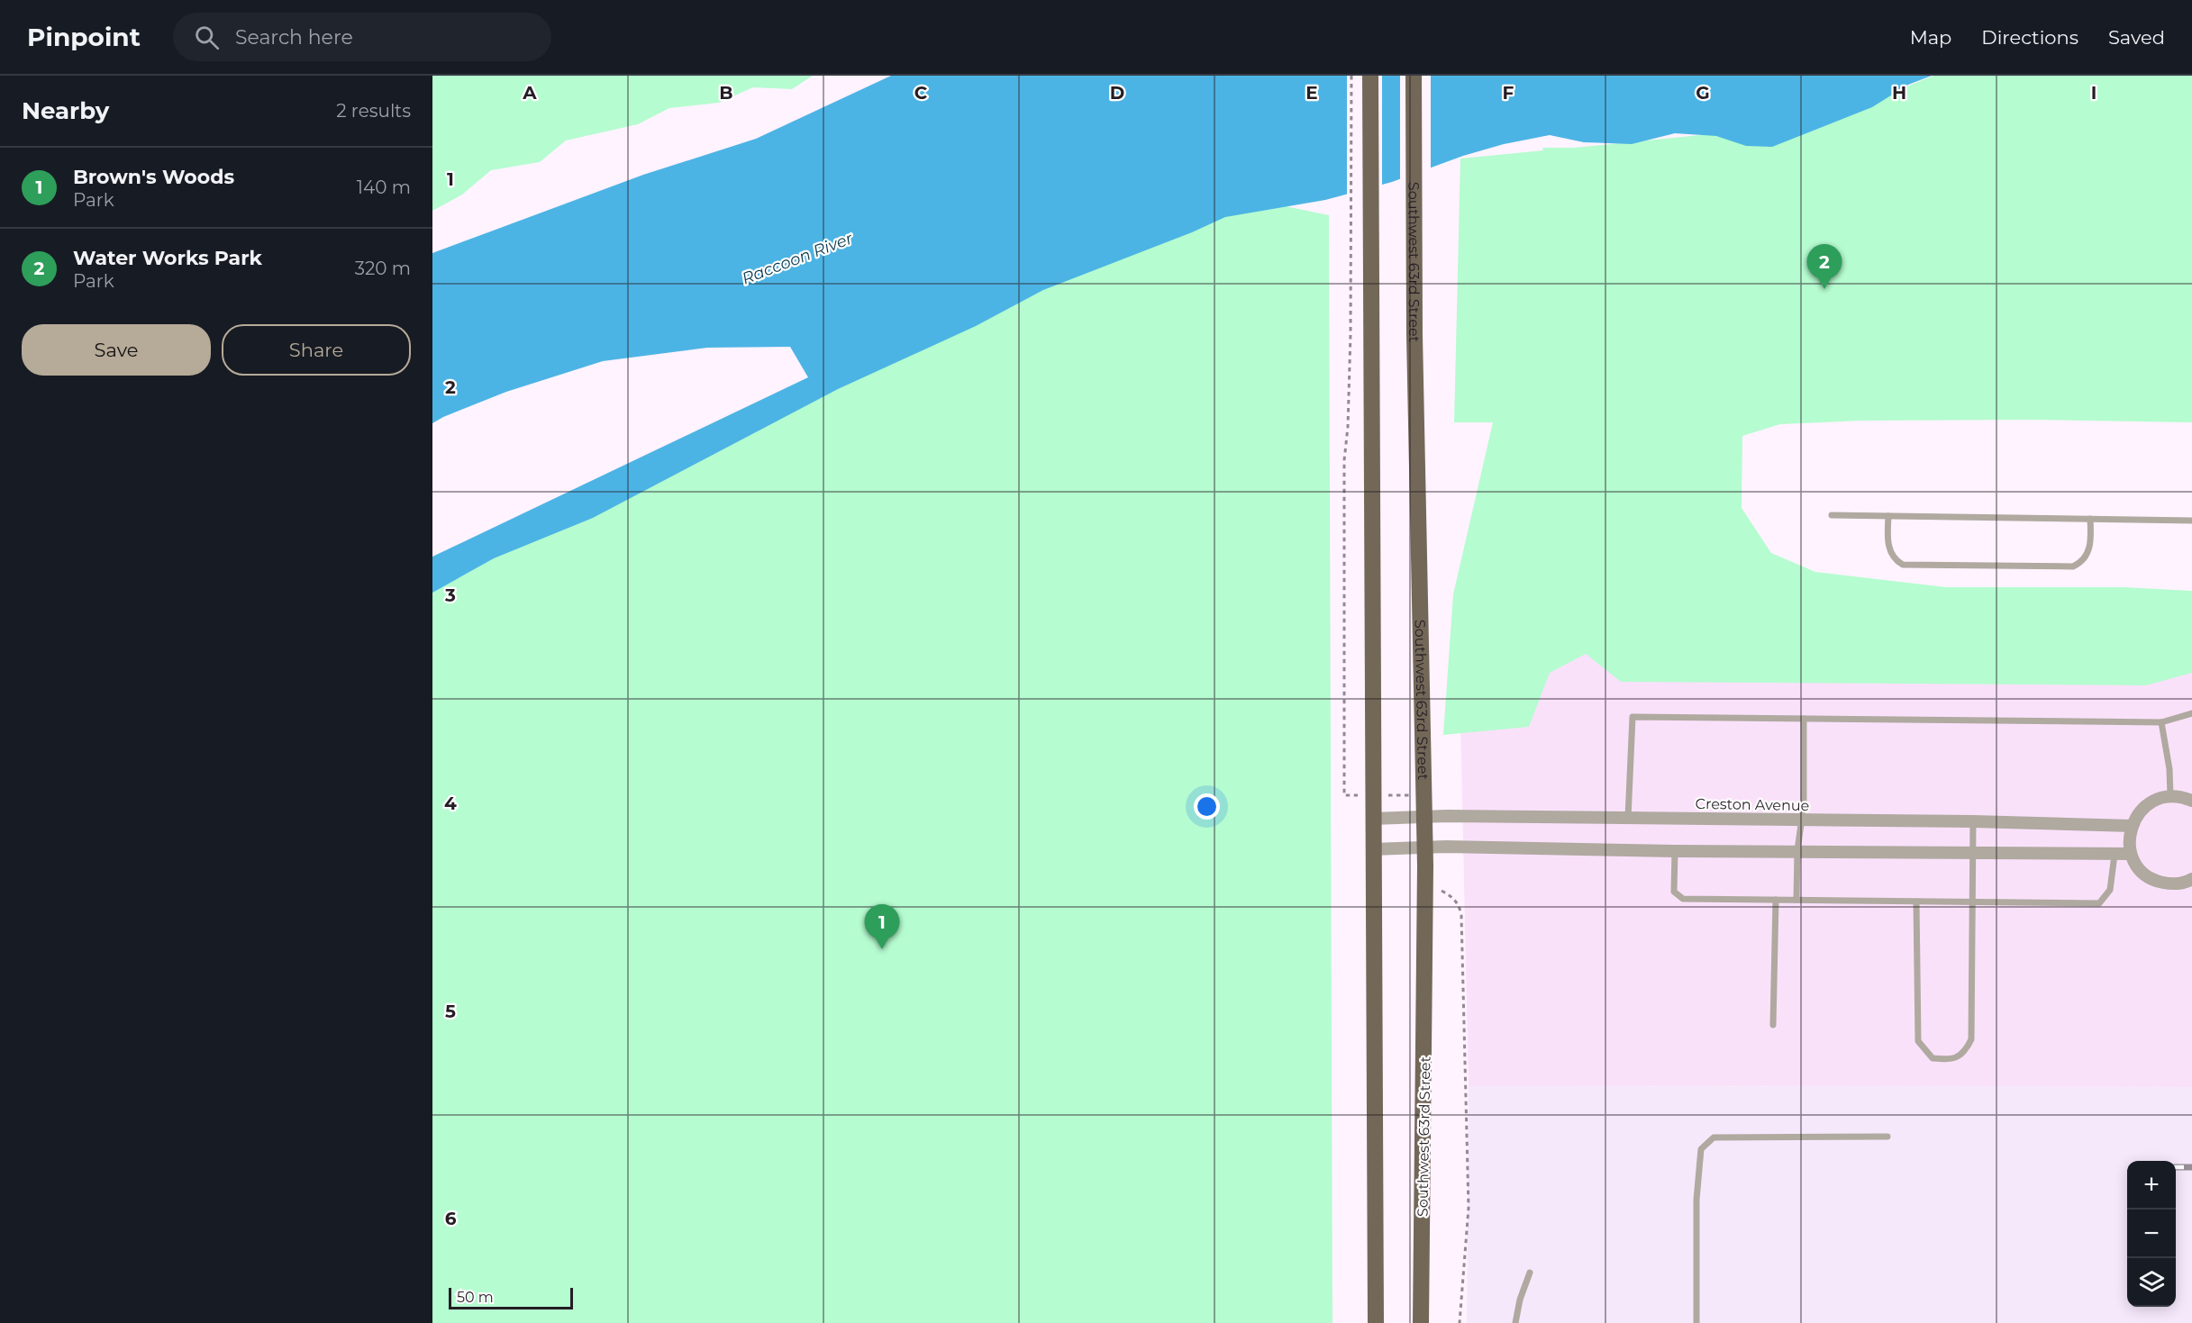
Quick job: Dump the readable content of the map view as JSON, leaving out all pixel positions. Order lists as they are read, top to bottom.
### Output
{
  "streets": {
    "main road": ["Southwest 63rd Street"],
    "street": ["Creston Avenue"]
  },
  "crossings": [
    ["Southwest 63rd Street", "Creston Avenue"]
  ],
  "water": ["Raccoon River"],
  "scale_bar": "50 m",
  "page": {
    "header": "Pinpoint",
    "search": "Search here",
    "nav": ["Map", "Directions", "Saved"],
    "heading": ["Nearby", "2 results"],
    "list": [
      {
        "mark": "1",
        "name": "Brown's Woods",
        "note": "Park",
        "value": "140 m"
      },
      {
        "mark": "2",
        "name": "Water Works Park",
        "note": "Park",
        "value": "320 m"
      }
    ],
    "pins": ["2", "1"],
    "buttons": ["Save", "Share"],
    "map_buttons": ["+", "−"],
    "scale": "50 m"
  },
  "grid": {
    "columns": [
      "A",
      "B",
      "C",
      "D",
      "E",
      "F",
      "G",
      "H",
      "I"
    ],
    "rows": [
      "1",
      "2",
      "3",
      "4",
      "5",
      "6"
    ]
  }
}
